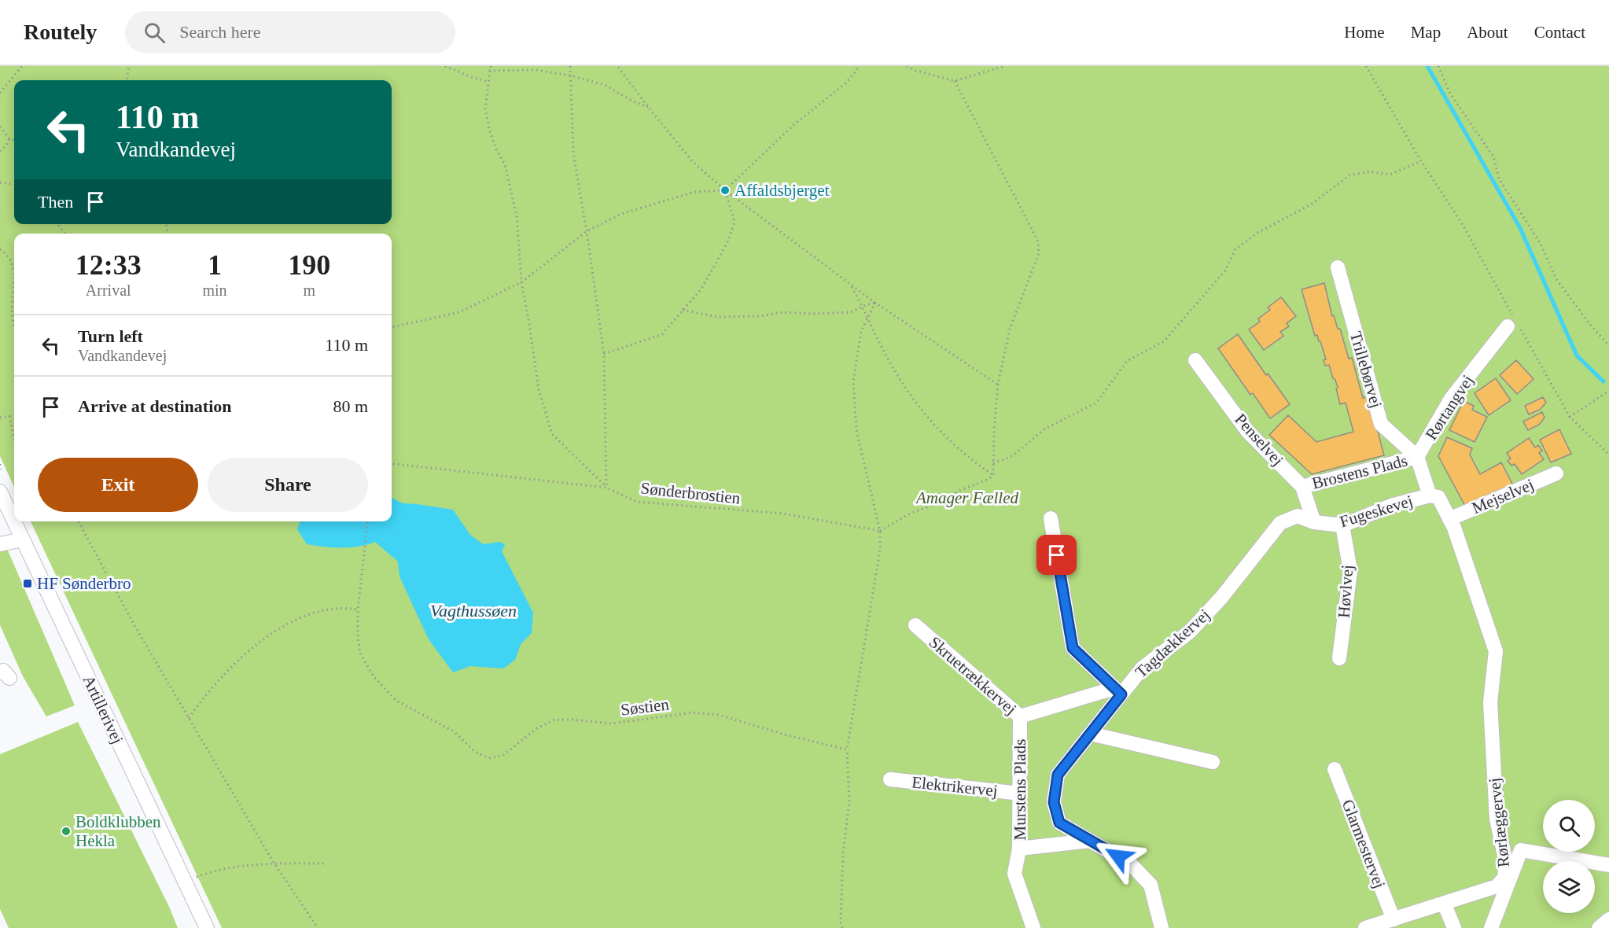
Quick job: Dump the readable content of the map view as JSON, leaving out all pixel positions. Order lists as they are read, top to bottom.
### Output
{
  "streets": {
    "street": [
      "Trillebørvej",
      "Rørtangvej",
      "Penselvej",
      "Brostens Plads",
      "Mejselvej",
      "Fugeskevej",
      "Høvlvej",
      "Tagdækkervej",
      "Skruetrækkervej",
      "Artillerivej",
      "Elektrikervej",
      "Murstens Plads",
      "Rørlæggervej",
      "Glarmestervej"
    ],
    "path": ["Sønderbrostien", "Søstien"]
  },
  "crossings": [
    ["Trillebørvej", "Rørtangvej"],
    ["Trillebørvej", "Brostens Plads"],
    ["Rørtangvej", "Brostens Plads"],
    ["Rørtangvej", "Fugeskevej"],
    ["Penselvej", "Brostens Plads"],
    ["Penselvej", "Fugeskevej"],
    ["Mejselvej", "Fugeskevej"],
    ["Fugeskevej", "Høvlvej"],
    ["Fugeskevej", "Tagdækkervej"],
    ["Fugeskevej", "Rørlæggervej"],
    ["Tagdækkervej", "Skruetrækkervej"],
    ["Tagdækkervej", "Murstens Plads"],
    ["Skruetrækkervej", "Murstens Plads"],
    ["Elektrikervej", "Murstens Plads"],
    ["Rørlæggervej", "Glarmestervej"]
  ],
  "water": ["Vagthussøen"],
  "parks": ["Amager Fælled"],
  "places": {
    "other": ["Affaldsbjerget", "Boldklubben Hekla"],
    "transit": ["HF Sønderbro"]
  },
  "page": {
    "header": "Routely",
    "search": "Search here",
    "nav": [
      "Home",
      "Map",
      "About",
      "Contact"
    ],
    "turn": ["110 m", "Vandkandevej"],
    "then": "Then",
    "eta": [
      "12:33",
      "Arrival",
      "1",
      "min",
      "190",
      "m"
    ],
    "list": [
      {
        "name": "Turn left",
        "note": "Vandkandevej",
        "value": "110 m"
      },
      {
        "name": "Arrive at destination",
        "value": "80 m"
      }
    ],
    "buttons": ["Exit", "Share"]
  }
}
